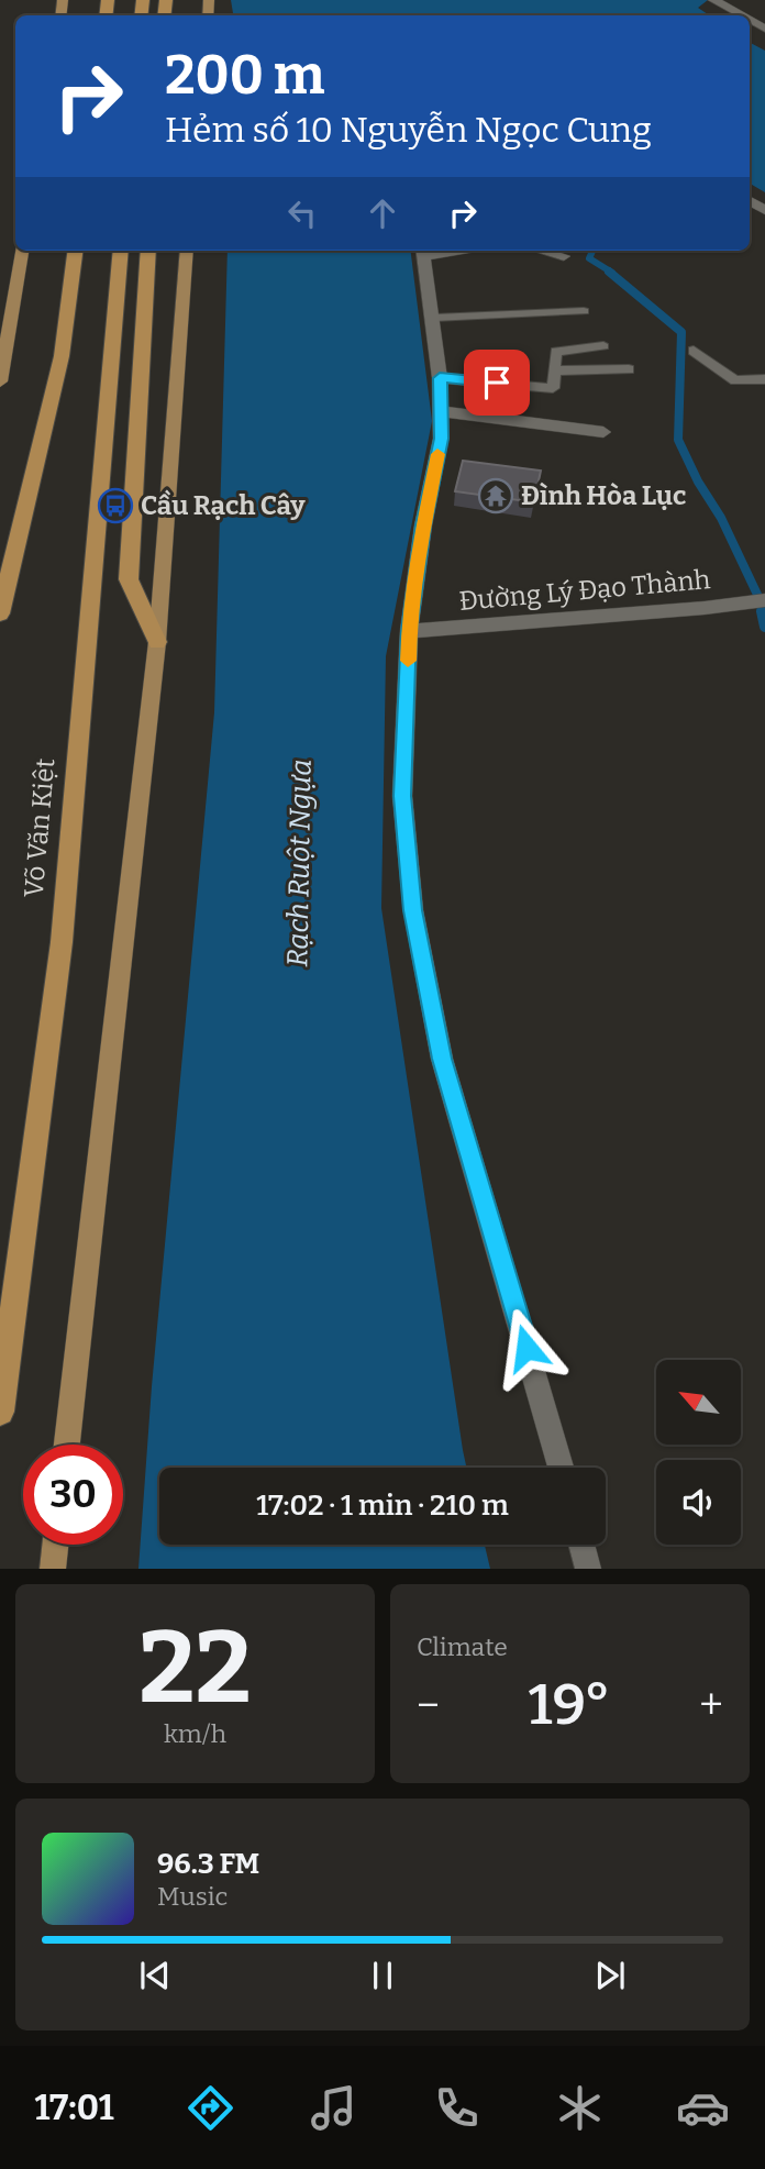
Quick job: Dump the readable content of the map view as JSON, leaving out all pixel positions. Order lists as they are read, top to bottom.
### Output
{
  "streets": {
    "highway": ["Võ Văn Kiệt"],
    "street": ["Đường Lý Đạo Thành"]
  },
  "water": ["Rạch Ruột Ngựa"],
  "places": {
    "temple": ["Đình Hòa Lục"],
    "bus stop": ["Cầu Rạch Cây"]
  },
  "north": "top left",
  "page": {
    "turn": ["200 m", "Hẻm số 10 Nguyễn Ngọc Cung"],
    "limit": "30",
    "trip": "17:02 · 1 min · 210 m",
    "tile": [
      ["22", "km/h"],
      "Climate"
    ],
    "heat": ["−", "19°", "+"],
    "song": ["96.3 FM", "Music"],
    "tabs": "17:01"
  }
}
